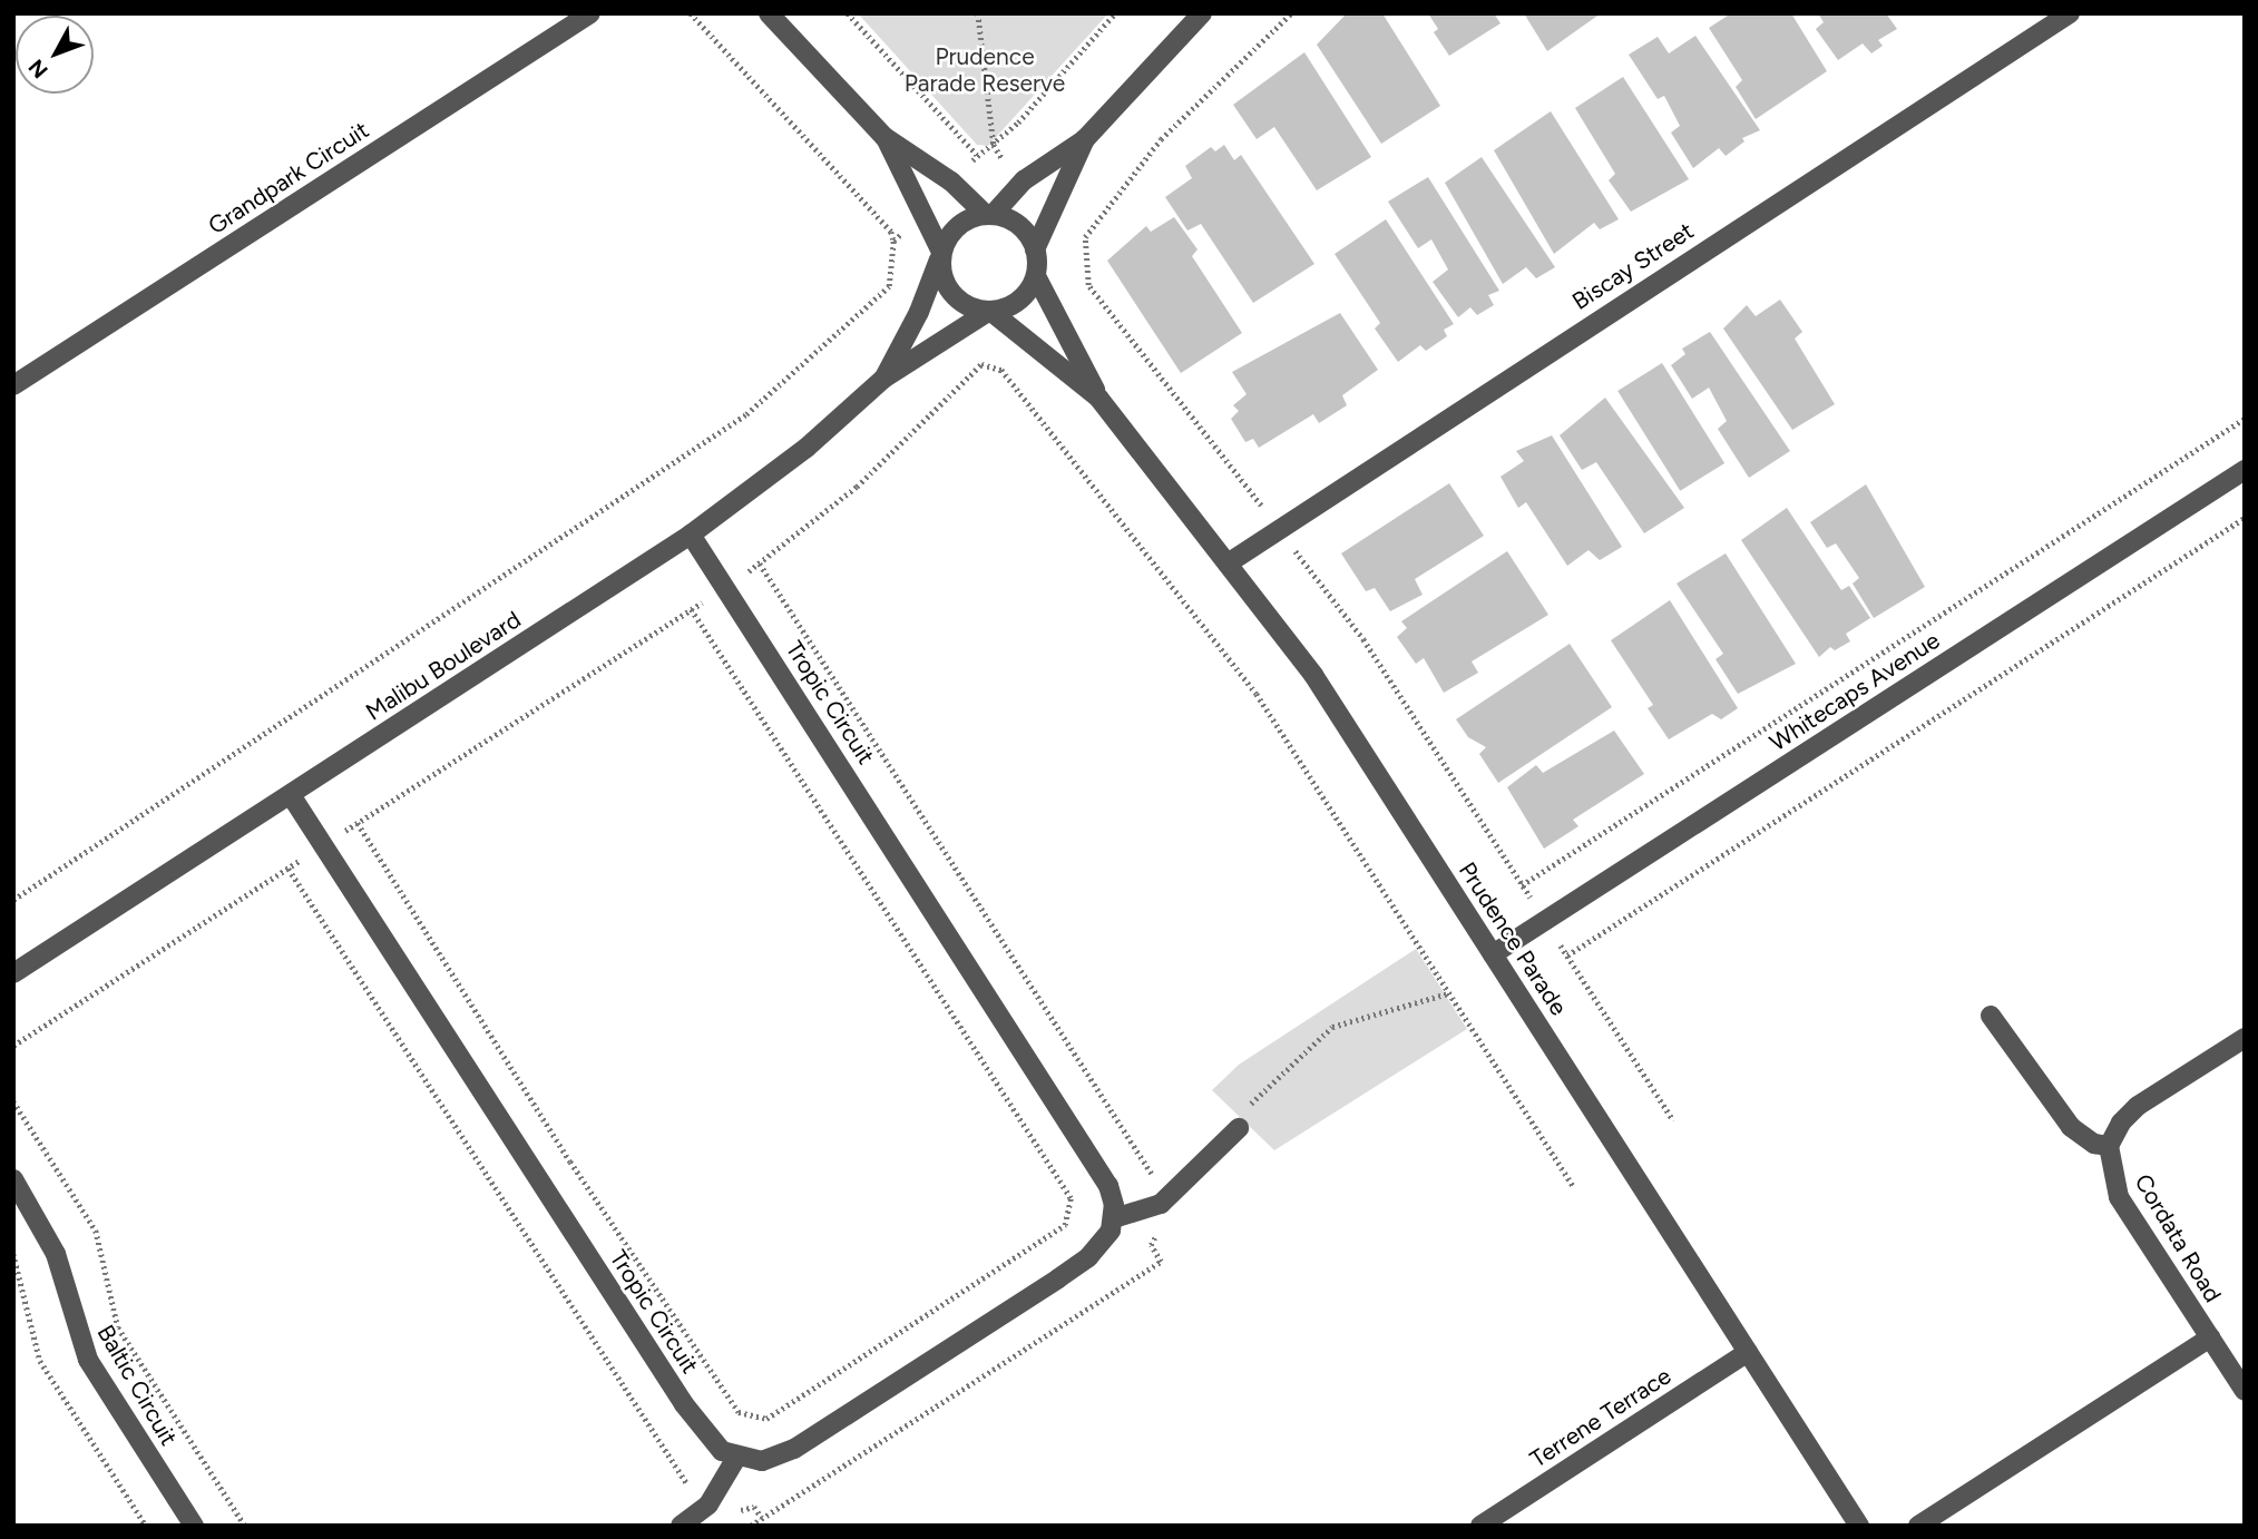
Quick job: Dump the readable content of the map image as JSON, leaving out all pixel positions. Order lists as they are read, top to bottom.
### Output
{
  "streets": {
    "street": [
      "Grandpark Circuit",
      "Biscay Street",
      "Malibu Boulevard",
      "Whitecaps Avenue",
      "Tropic Circuit",
      "Prudence Parade",
      "Cordata Road",
      "Baltic Circuit",
      "Terrene Terrace"
    ]
  },
  "crossings": [
    ["Biscay Street", "Prudence Parade"],
    ["Malibu Boulevard", "Tropic Circuit"],
    ["Malibu Boulevard", "Prudence Parade"],
    ["Whitecaps Avenue", "Prudence Parade"],
    ["Prudence Parade", "Terrene Terrace"]
  ],
  "parks": ["Prudence Parade Reserve"],
  "north": "bottom left"
}
